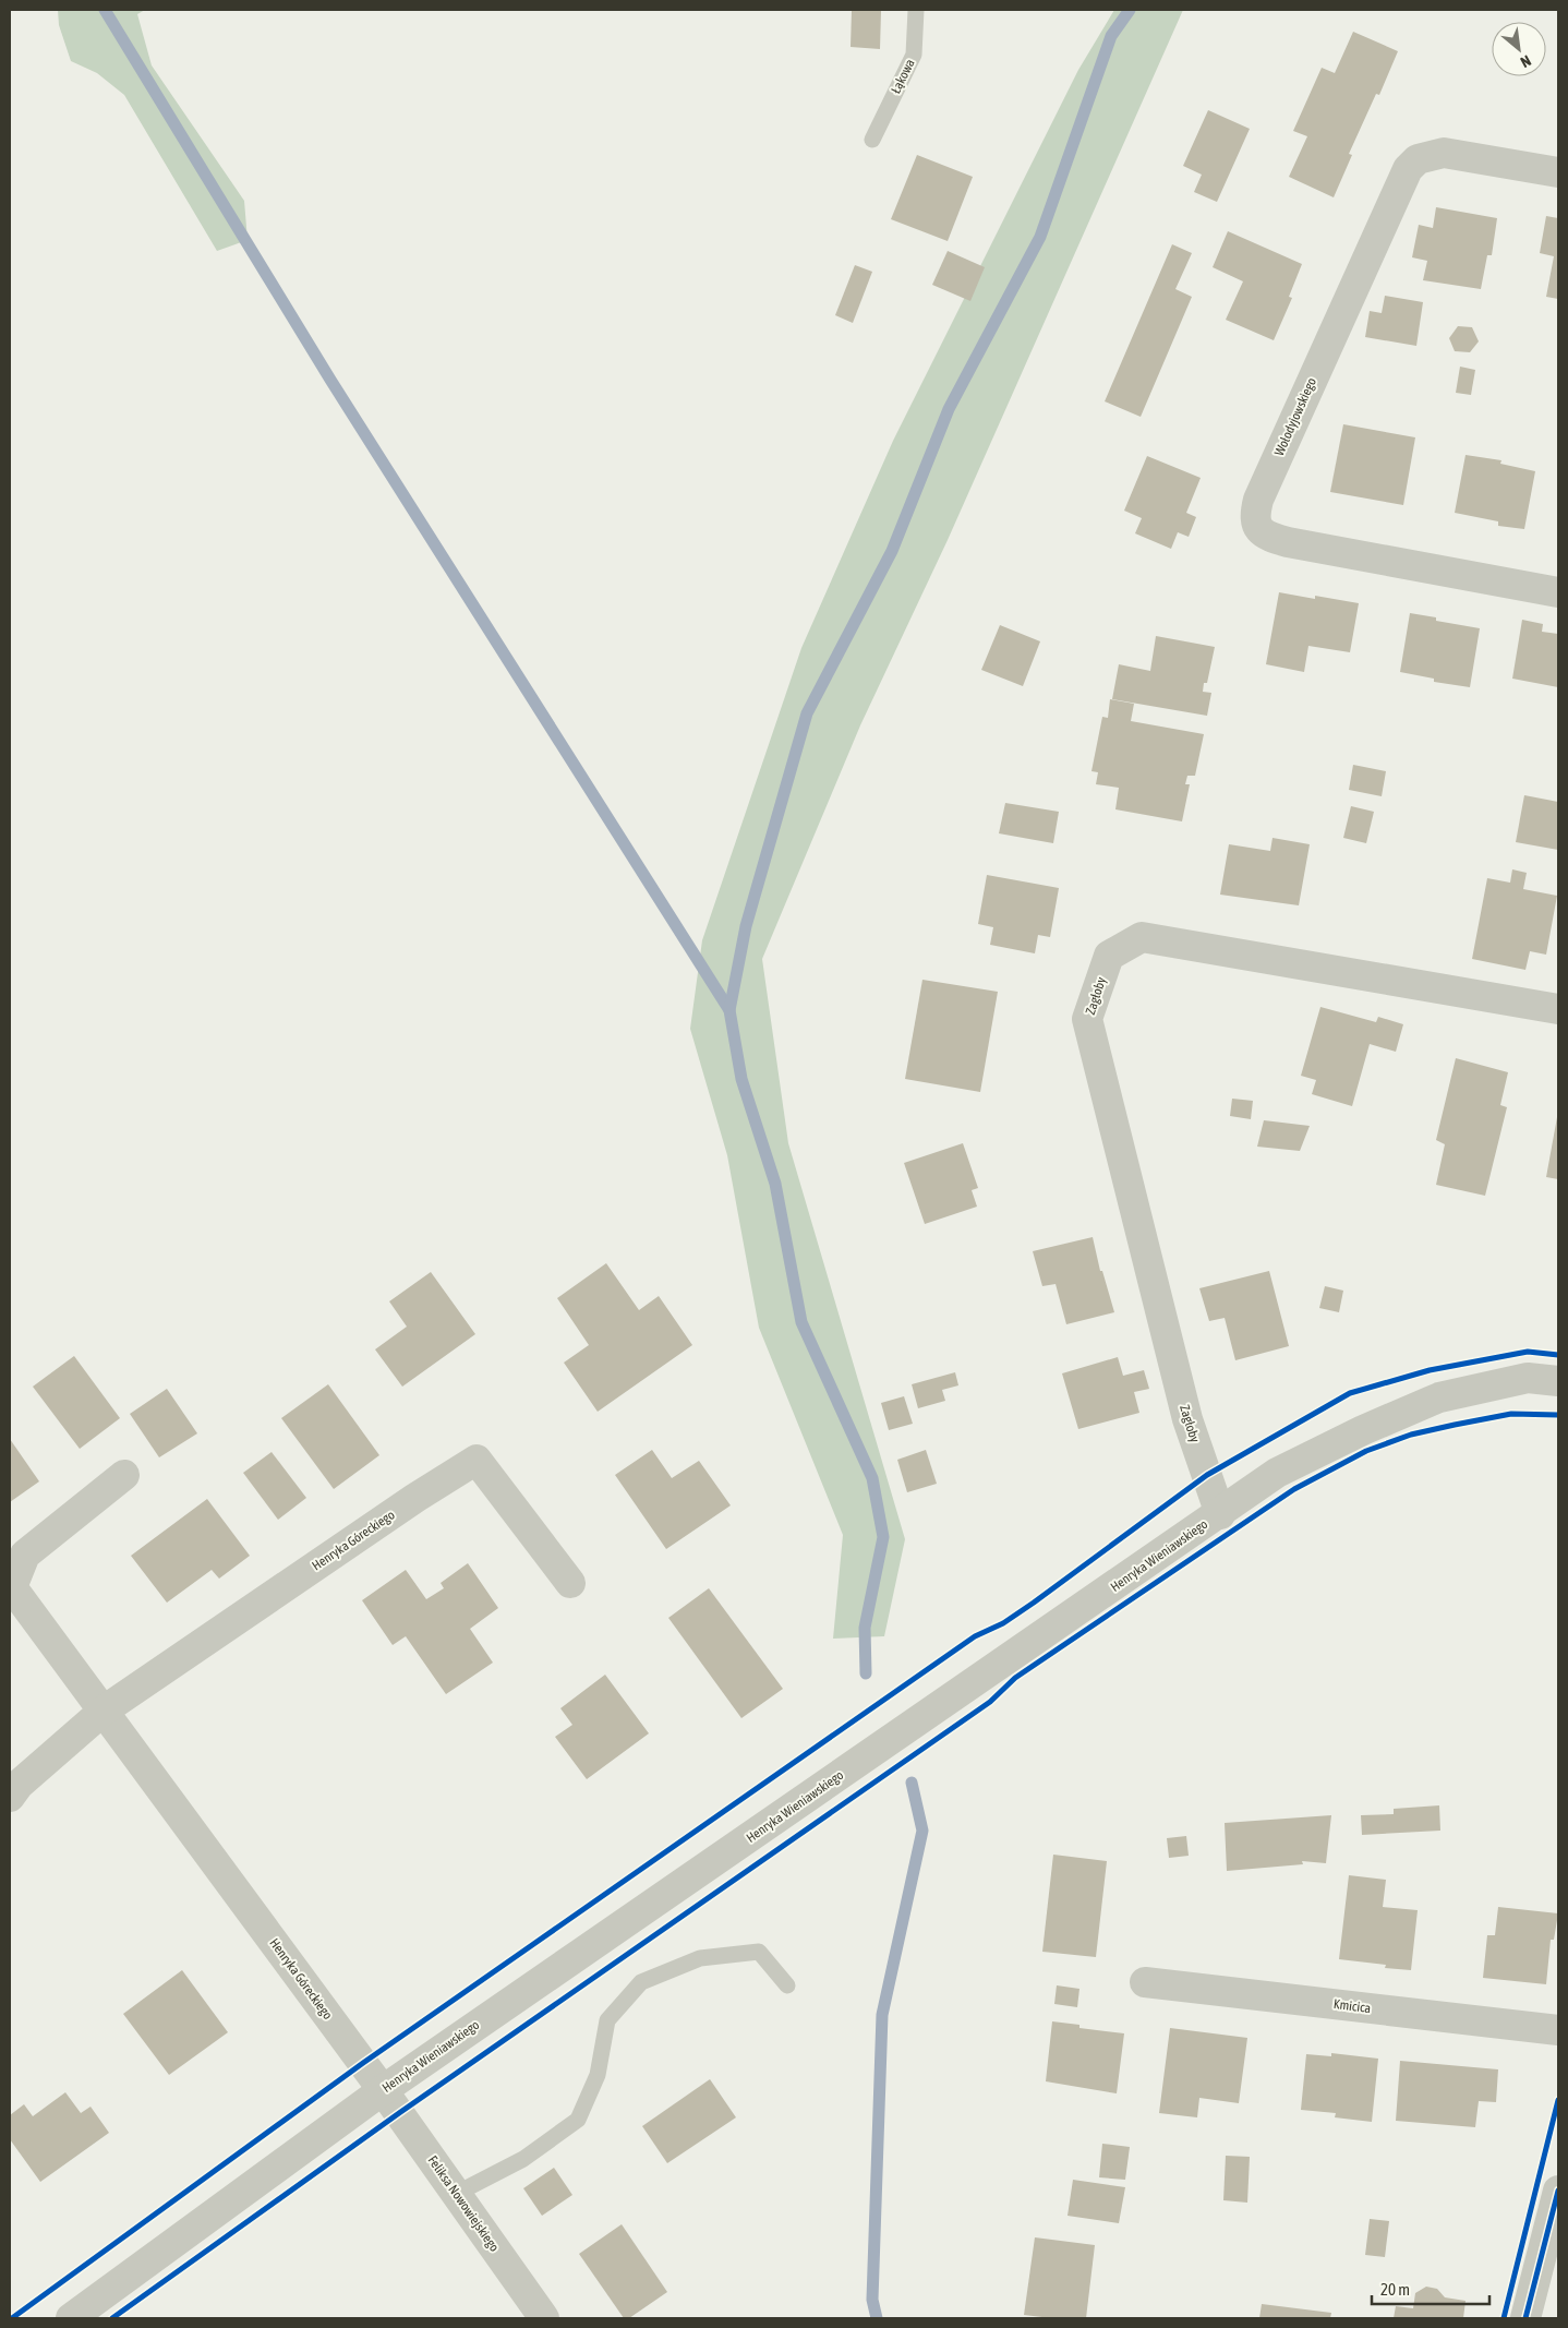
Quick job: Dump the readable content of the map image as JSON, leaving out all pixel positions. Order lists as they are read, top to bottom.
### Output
{
  "streets": {
    "street": [
      "Wołodyjowskiego",
      "Zagłoby",
      "Henryka Góreckiego",
      "Henryka Wieniawskiego",
      "Kmicica",
      "Feliksa Nowowiejskiego"
    ],
    "lane": ["Łąkowa"]
  },
  "crossings": [
    ["Zagłoby", "Henryka Wieniawskiego"],
    ["Henryka Góreckiego", "Henryka Wieniawskiego"],
    ["Henryka Góreckiego", "Feliksa Nowowiejskiego"],
    ["Henryka Wieniawskiego", "Feliksa Nowowiejskiego"]
  ],
  "scale_bar": "20 m",
  "north": "bottom right"
}
